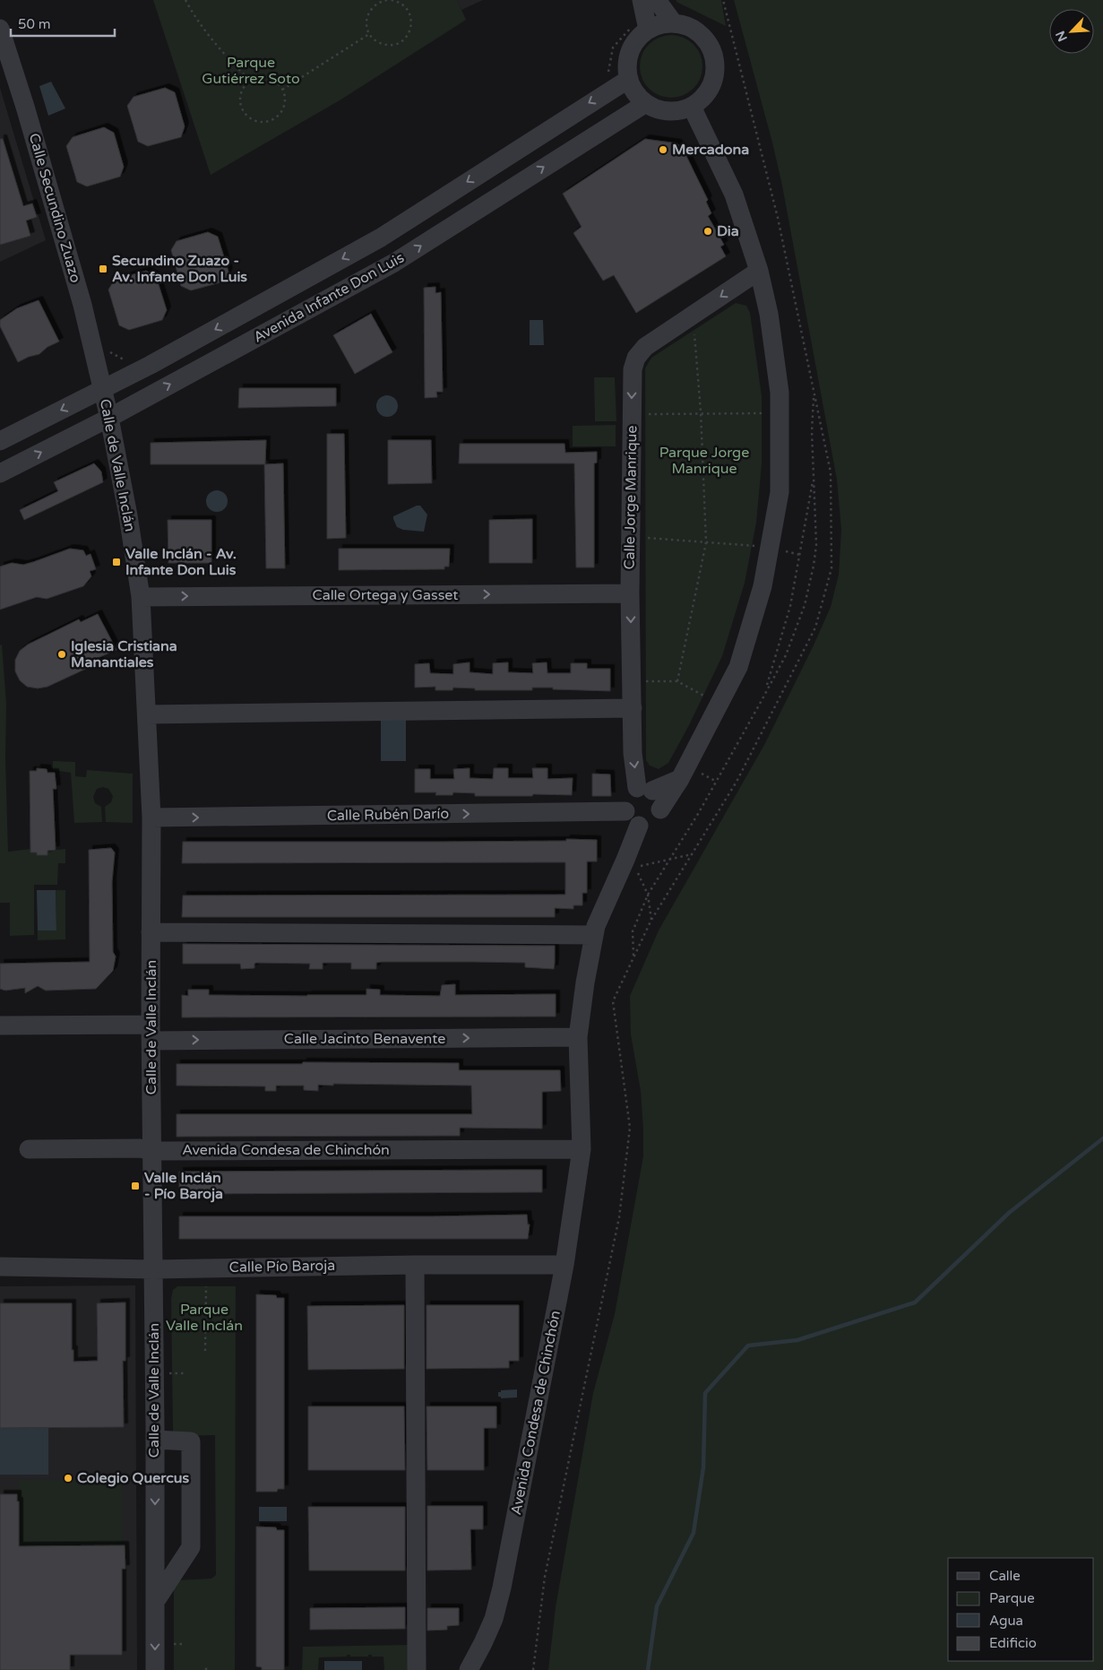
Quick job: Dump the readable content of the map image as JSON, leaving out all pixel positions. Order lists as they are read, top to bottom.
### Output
{
  "streets": {
    "street": [
      "Calle Secundino Zuazo",
      "Avenida Infante Don Luis",
      "Calle de Valle Inclán",
      "Calle Jorge Manrique",
      "Calle Ortega y Gasset",
      "Calle Rubén Darío",
      "Calle Jacinto Benavente",
      "Avenida Condesa de Chinchón",
      "Calle Pío Baroja"
    ]
  },
  "crossings": [
    ["Calle Secundino Zuazo", "Avenida Infante Don Luis"],
    ["Calle Secundino Zuazo", "Calle de Valle Inclán"],
    ["Avenida Infante Don Luis", "Calle de Valle Inclán"],
    ["Calle de Valle Inclán", "Calle Ortega y Gasset"],
    ["Calle de Valle Inclán", "Calle Rubén Darío"],
    ["Calle de Valle Inclán", "Calle Jacinto Benavente"],
    ["Calle de Valle Inclán", "Avenida Condesa de Chinchón"],
    ["Calle de Valle Inclán", "Calle Pío Baroja"],
    ["Calle Jorge Manrique", "Calle Ortega y Gasset"],
    ["Calle Jorge Manrique", "Calle Rubén Darío"],
    ["Calle Jorge Manrique", "Avenida Condesa de Chinchón"],
    ["Calle Rubén Darío", "Avenida Condesa de Chinchón"],
    ["Calle Jacinto Benavente", "Avenida Condesa de Chinchón"],
    ["Avenida Condesa de Chinchón", "Calle Pío Baroja"]
  ],
  "parks": ["Parque Gutiérrez Soto", "Parque Jorge Manrique", "Parque Valle Inclán"],
  "places": {
    "other": [
      "Mercadona",
      "Dia",
      "Iglesia Cristiana Manantiales",
      "Colegio Quercus"
    ],
    "transit": ["Secundino Zuazo - Av. Infante Don Luis", "Valle Inclán - Av. Infante Don Luis", "Valle Inclán - Pío Baroja"]
  },
  "legend": [
    "Calle",
    "Parque",
    "Agua",
    "Edificio"
  ],
  "scale_bar": "50 m",
  "north": "bottom left"
}
